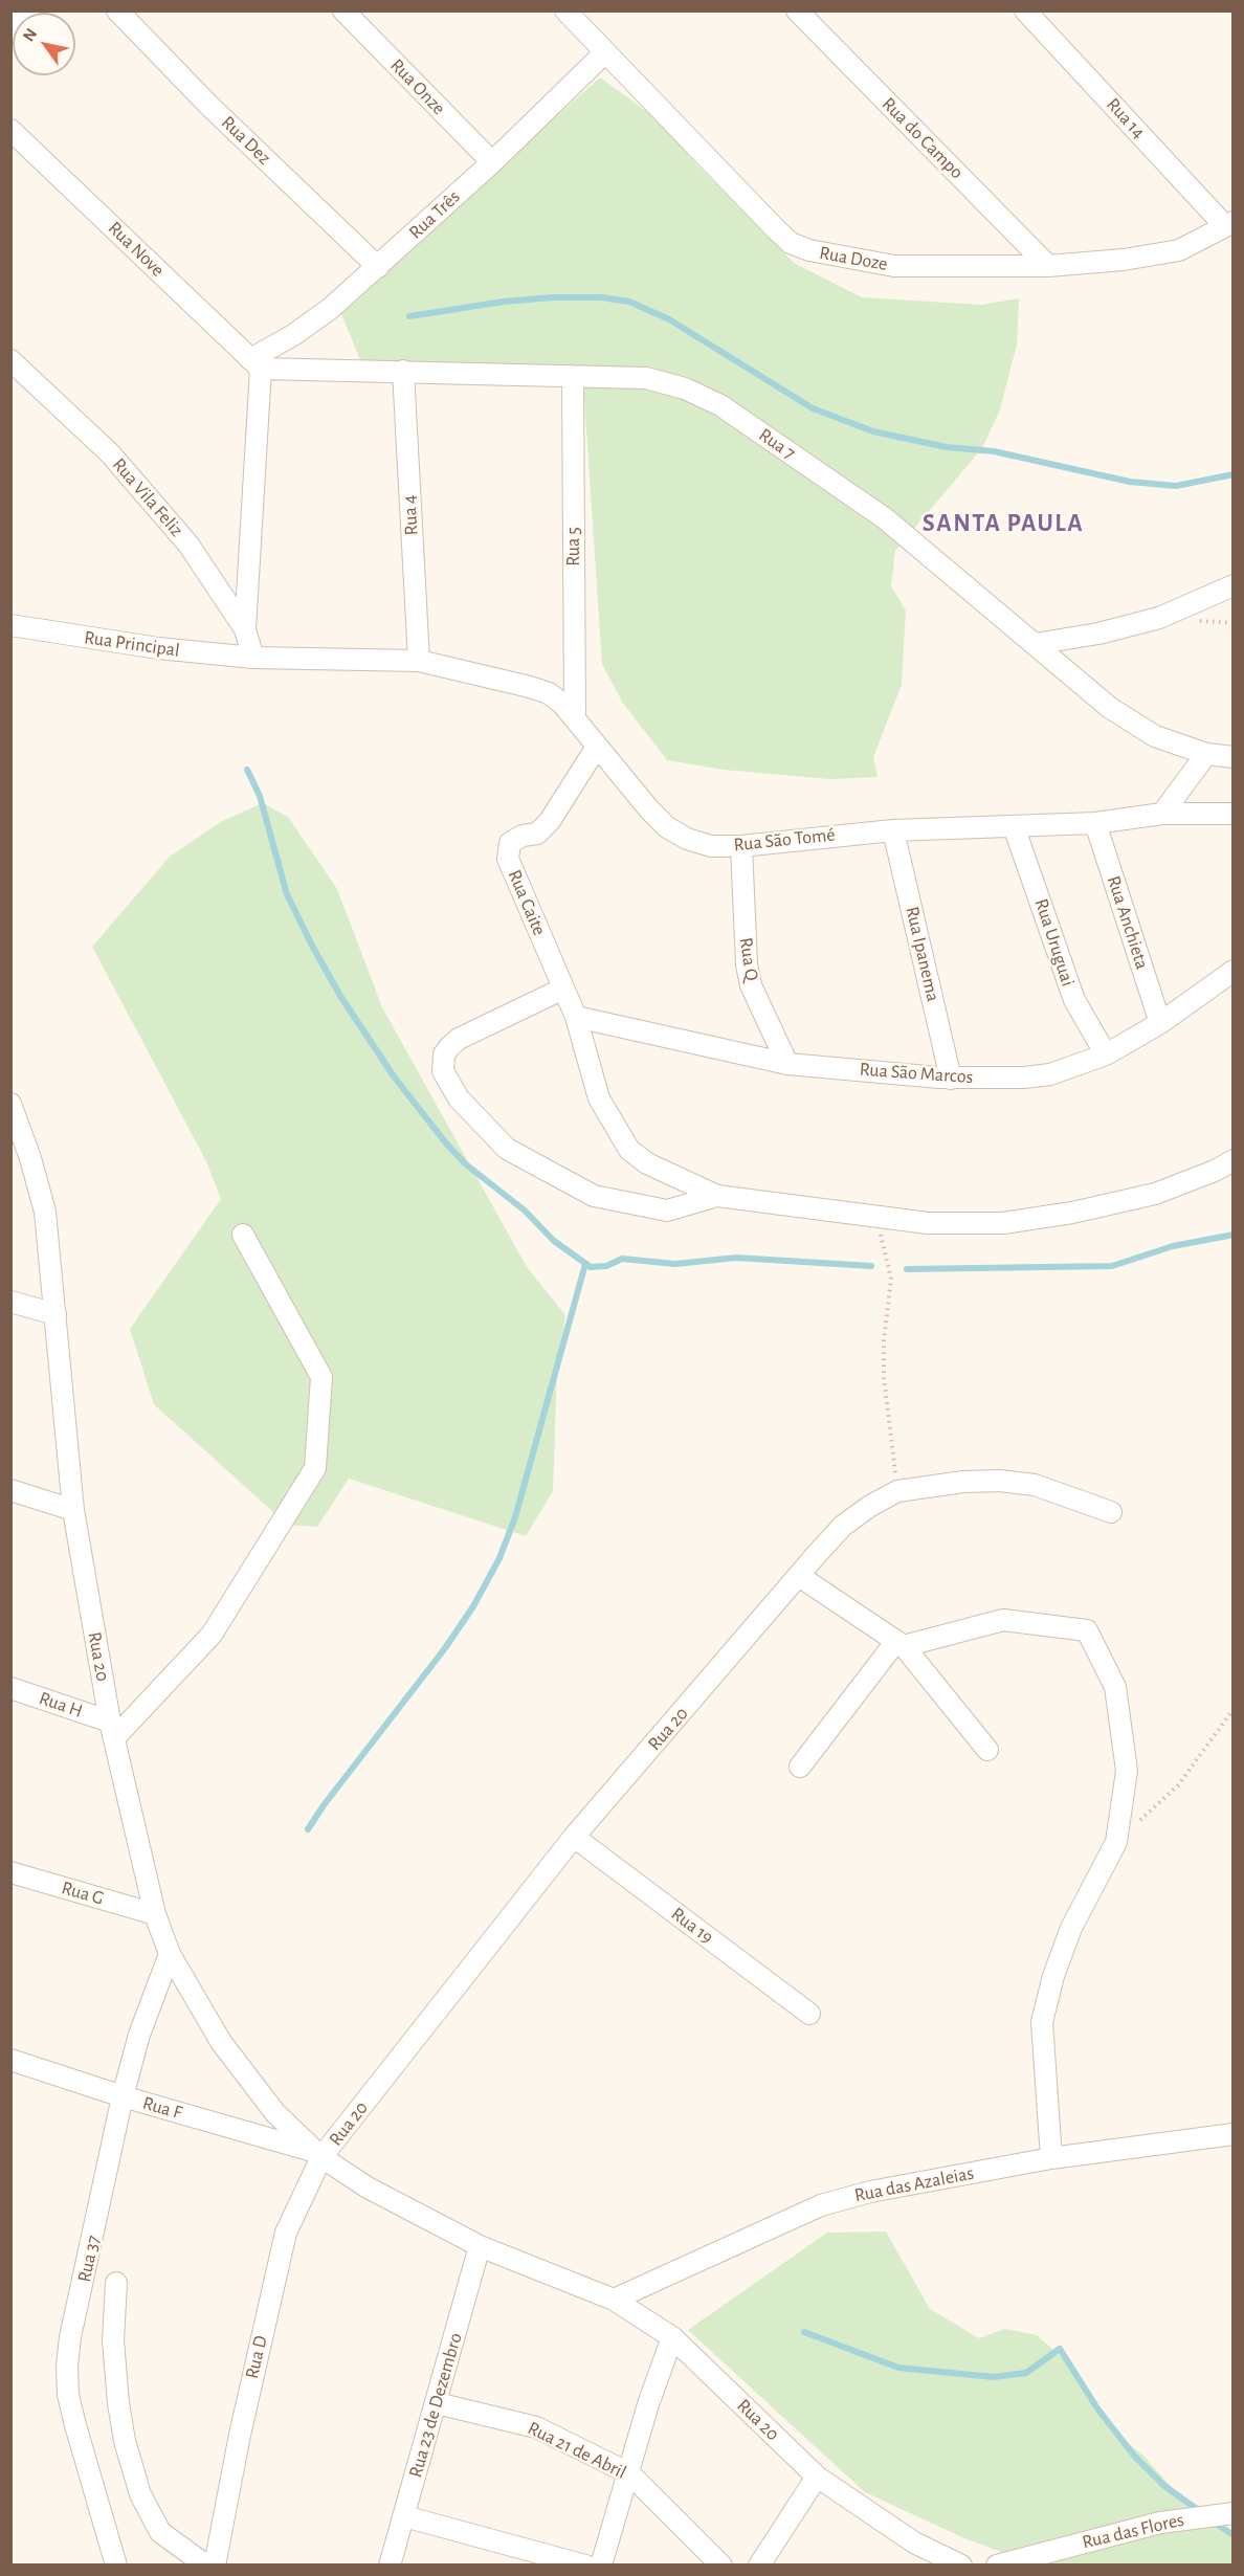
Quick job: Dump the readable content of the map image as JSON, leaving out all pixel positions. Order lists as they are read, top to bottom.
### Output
{
  "streets": {
    "street": [
      "Rua Onze",
      "Rua 14",
      "Rua do Campo",
      "Rua Dez",
      "Rua Três",
      "Rua Nove",
      "Rua Doze",
      "Rua 7",
      "Rua Vila Feliz",
      "Rua 4",
      "Rua 5",
      "Rua Principal",
      "Rua São Tomé",
      "Rua Caite",
      "Rua Anchieta",
      "Rua Uruguai",
      "Rua Ipanema",
      "Rua Q",
      "Rua São Marcos",
      "Rua 20",
      "Rua H",
      "Rua G",
      "Rua 19",
      "Rua F",
      "Rua das Azaleias",
      "Rua 37",
      "Rua D",
      "Rua 23 de Dezembro",
      "Rua 21 de Abril",
      "Rua das Flores"
    ]
  },
  "crossings": [
    ["Rua Onze", "Rua Três"],
    ["Rua 14", "Rua Doze"],
    ["Rua do Campo", "Rua Doze"],
    ["Rua Dez", "Rua Três"],
    ["Rua Três", "Rua Nove"],
    ["Rua Três", "Rua Doze"],
    ["Rua Três", "Rua 7"],
    ["Rua Nove", "Rua 7"],
    ["Rua 7", "Rua 4"],
    ["Rua 7", "Rua 5"],
    ["Rua Vila Feliz", "Rua Principal"],
    ["Rua Vila Feliz", "Rua São Tomé"],
    ["Rua 4", "Rua São Tomé"],
    ["Rua 5", "Rua São Tomé"],
    ["Rua Principal", "Rua São Tomé"],
    ["Rua São Tomé", "Rua Caite"],
    ["Rua São Tomé", "Rua Anchieta"],
    ["Rua São Tomé", "Rua Uruguai"],
    ["Rua São Tomé", "Rua Ipanema"],
    ["Rua São Tomé", "Rua Q"],
    ["Rua Caite", "Rua São Marcos"],
    ["Rua Anchieta", "Rua São Marcos"],
    ["Rua Uruguai", "Rua São Marcos"],
    ["Rua Ipanema", "Rua São Marcos"],
    ["Rua Q", "Rua São Marcos"],
    ["Rua 20", "Rua H"],
    ["Rua 20", "Rua G"],
    ["Rua 20", "Rua 19"],
    ["Rua 20", "Rua F"],
    ["Rua 20", "Rua das Azaleias"],
    ["Rua 20", "Rua 37"],
    ["Rua 20", "Rua D"],
    ["Rua 20", "Rua 23 de Dezembro"],
    ["Rua F", "Rua 37"],
    ["Rua F", "Rua D"],
    ["Rua 23 de Dezembro", "Rua 21 de Abril"]
  ],
  "districts": ["SANTA PAULA"],
  "north": "top left"
}
